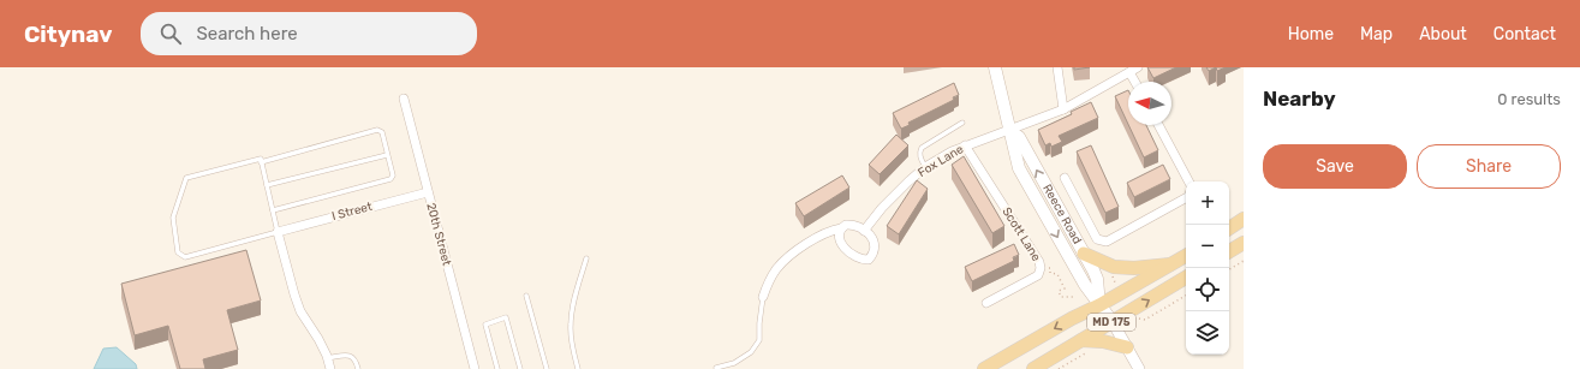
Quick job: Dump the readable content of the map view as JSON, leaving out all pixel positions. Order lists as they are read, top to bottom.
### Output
{
  "streets": {
    "main road": ["Reece Road", "MD 175"],
    "street": [
      "Fox Lane",
      "I Street",
      "20th Street",
      "Scott Lane"
    ]
  },
  "crossings": [
    ["Fox Lane", "Reece Road"],
    ["Fox Lane", "Scott Lane"],
    ["I Street", "20th Street"],
    ["Reece Road", "MD 175"]
  ],
  "north": "left",
  "page": {
    "header": "Citynav",
    "search": "Search here",
    "nav": [
      "Home",
      "Map",
      "About",
      "Contact"
    ],
    "heading": ["Nearby", "0 results"],
    "buttons": ["Save", "Share"],
    "map_buttons": ["+", "−"]
  }
}
